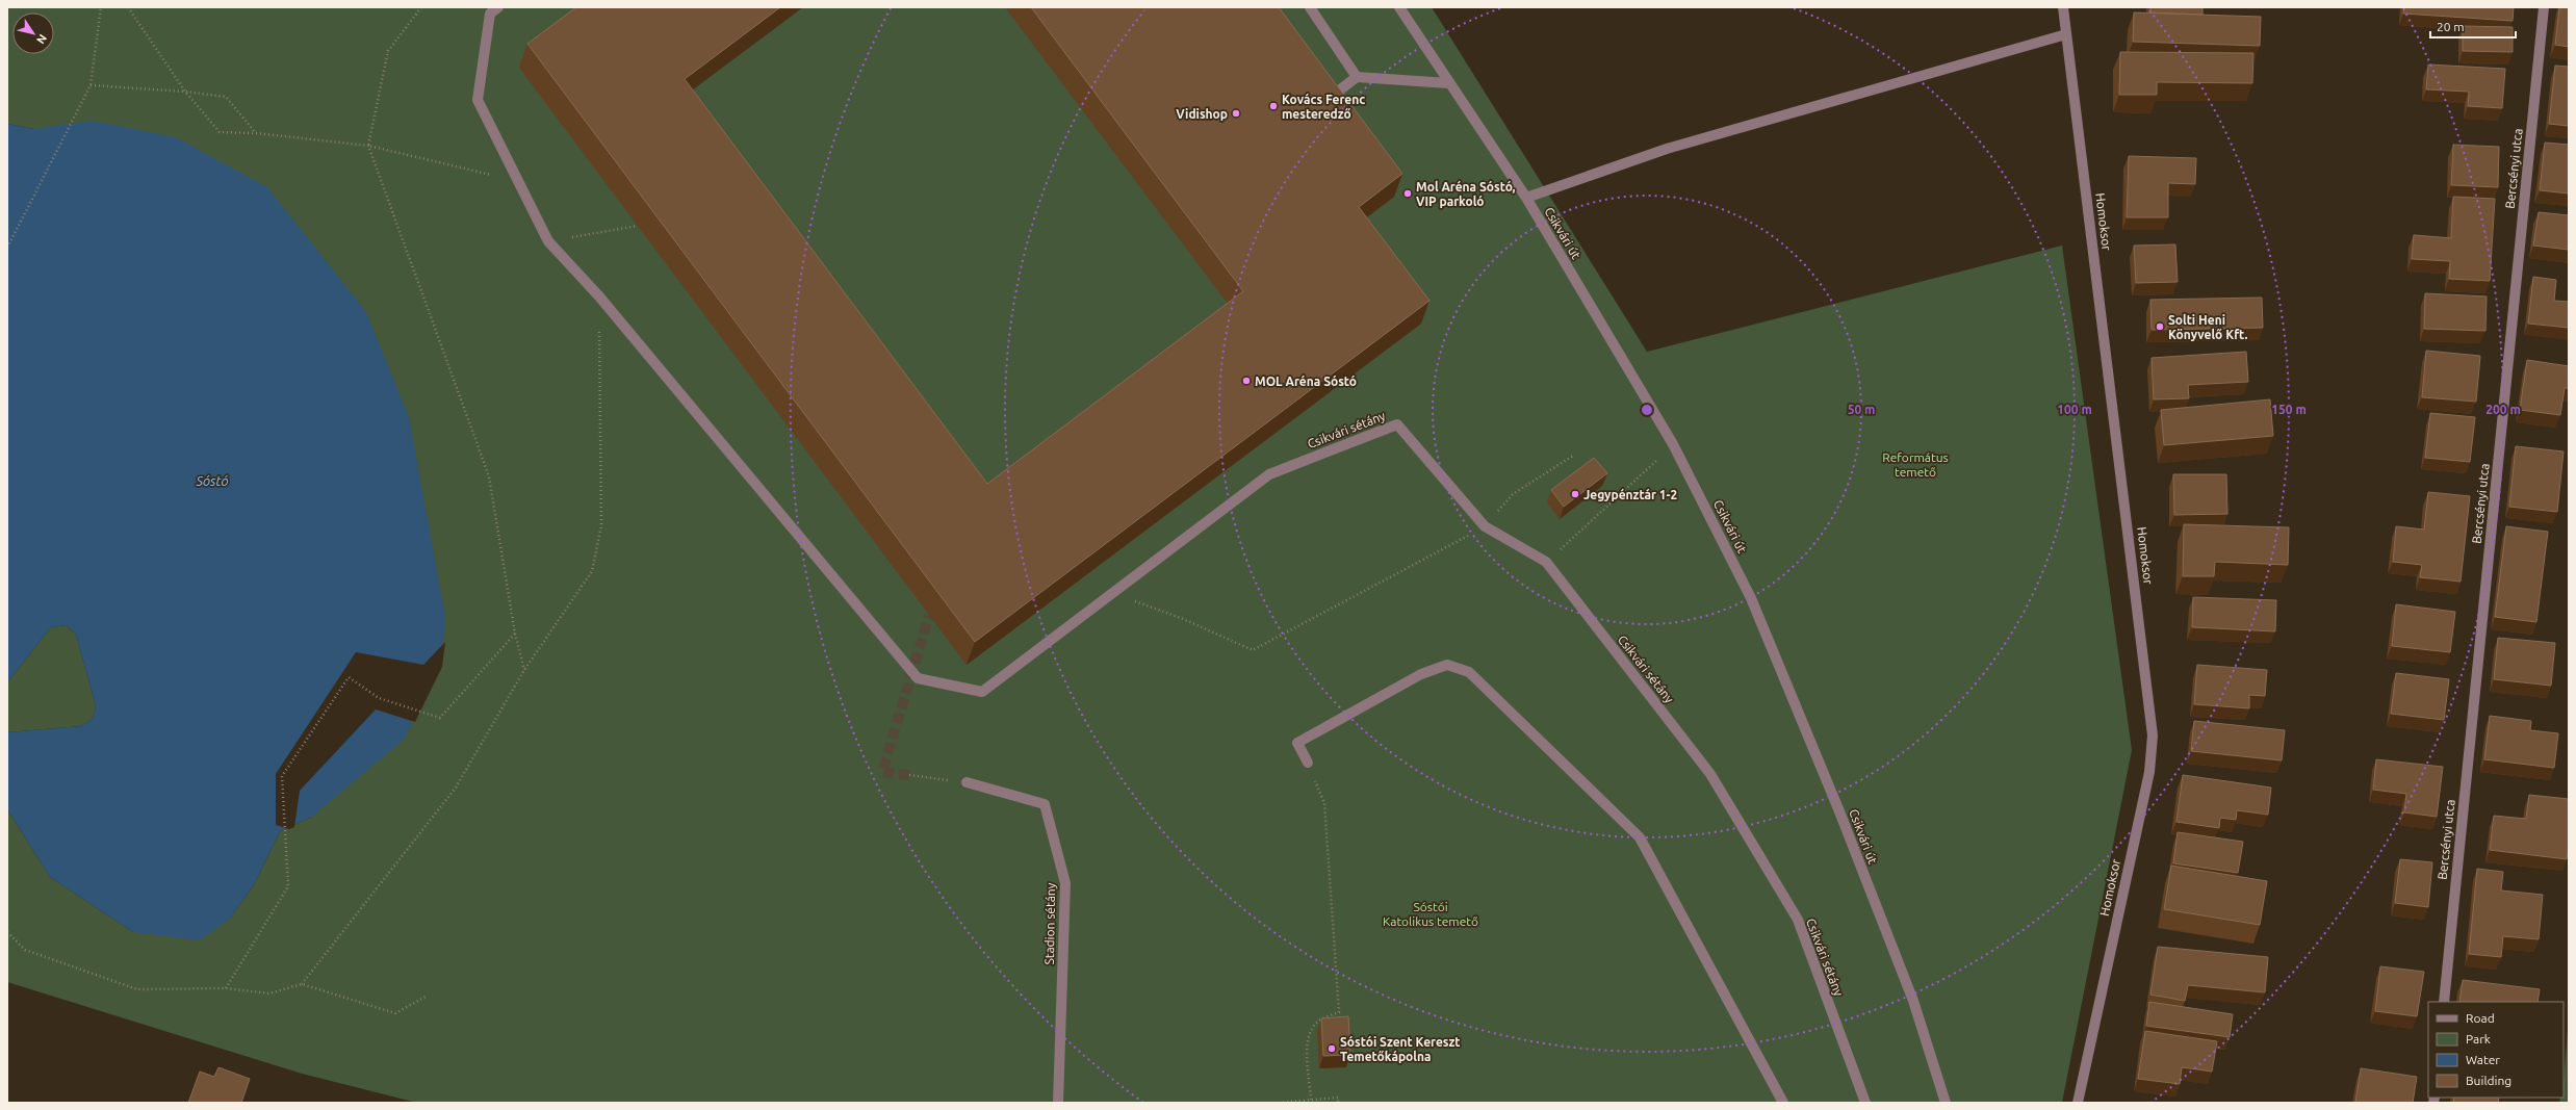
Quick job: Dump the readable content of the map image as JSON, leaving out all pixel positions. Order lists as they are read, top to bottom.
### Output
{
  "streets": {
    "street": [
      "Bercsényi utca",
      "Homoksor",
      "Csikvári út",
      "Csikvári sétány",
      "Stadion sétány"
    ]
  },
  "water": ["Sóstó"],
  "parks": ["Református temető", "Sóstói Katolikus temető"],
  "places": [
    "Kovács Ferenc mesteredző",
    "Vidishop",
    "Mol Aréna Sóstó, VIP parkoló",
    "Solti Heni Könyvelő Kft.",
    "MOL Aréna Sóstó",
    "Jegypénztár 1-2",
    "Sóstói Szent Kereszt Temetőkápolna"
  ],
  "legend": [
    "Road",
    "Park",
    "Water",
    "Building"
  ],
  "scale_bar": "20 m",
  "north": "bottom right",
  "rings": [
    "50 m",
    "100 m",
    "150 m",
    "200 m"
  ]
}
